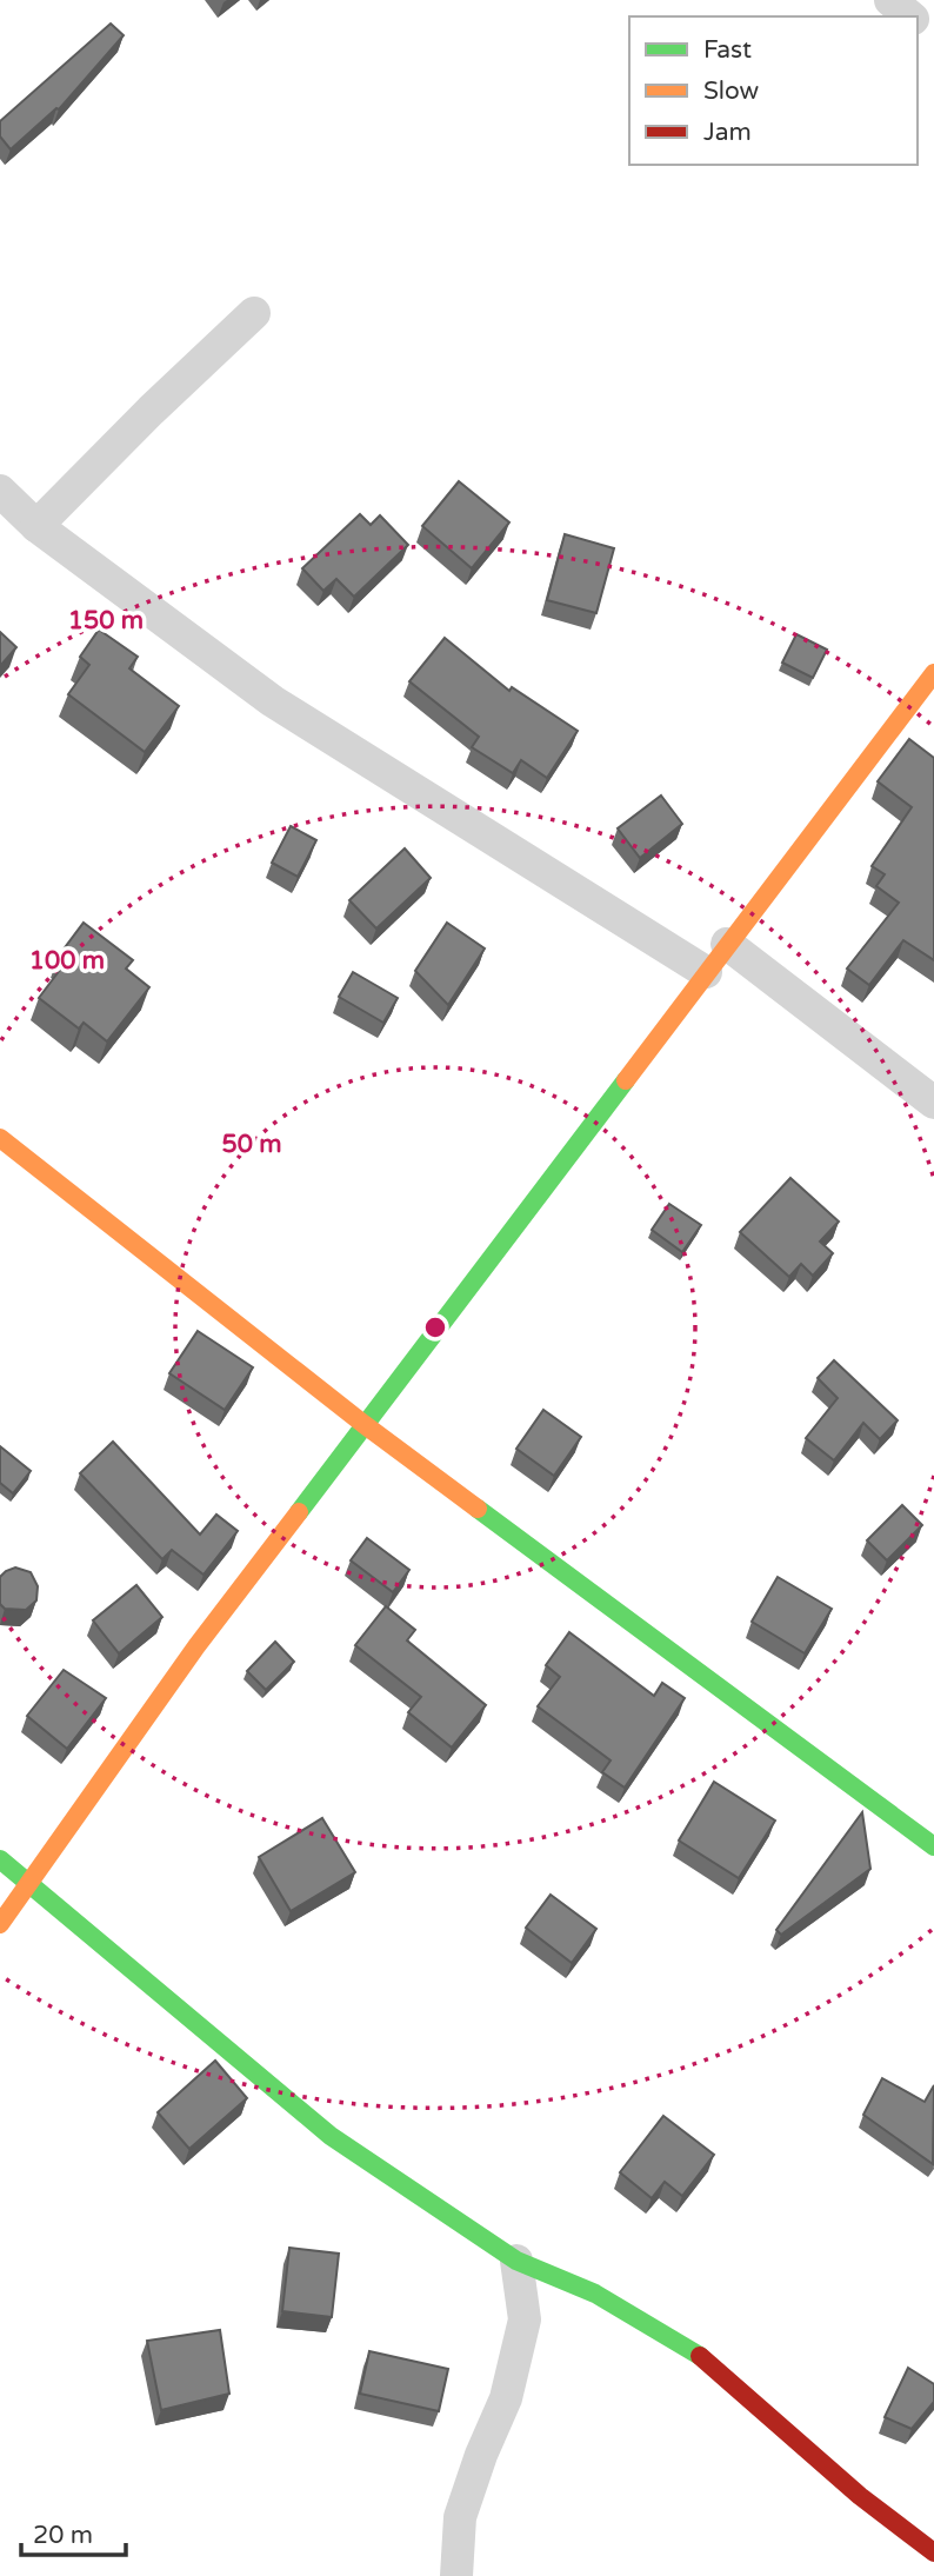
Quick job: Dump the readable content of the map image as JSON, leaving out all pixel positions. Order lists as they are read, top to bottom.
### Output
{
  "legend": ["Fast", "Slow", "Jam"],
  "scale_bar": "20 m",
  "rings": ["150 m", "100 m", "50 m"]
}
